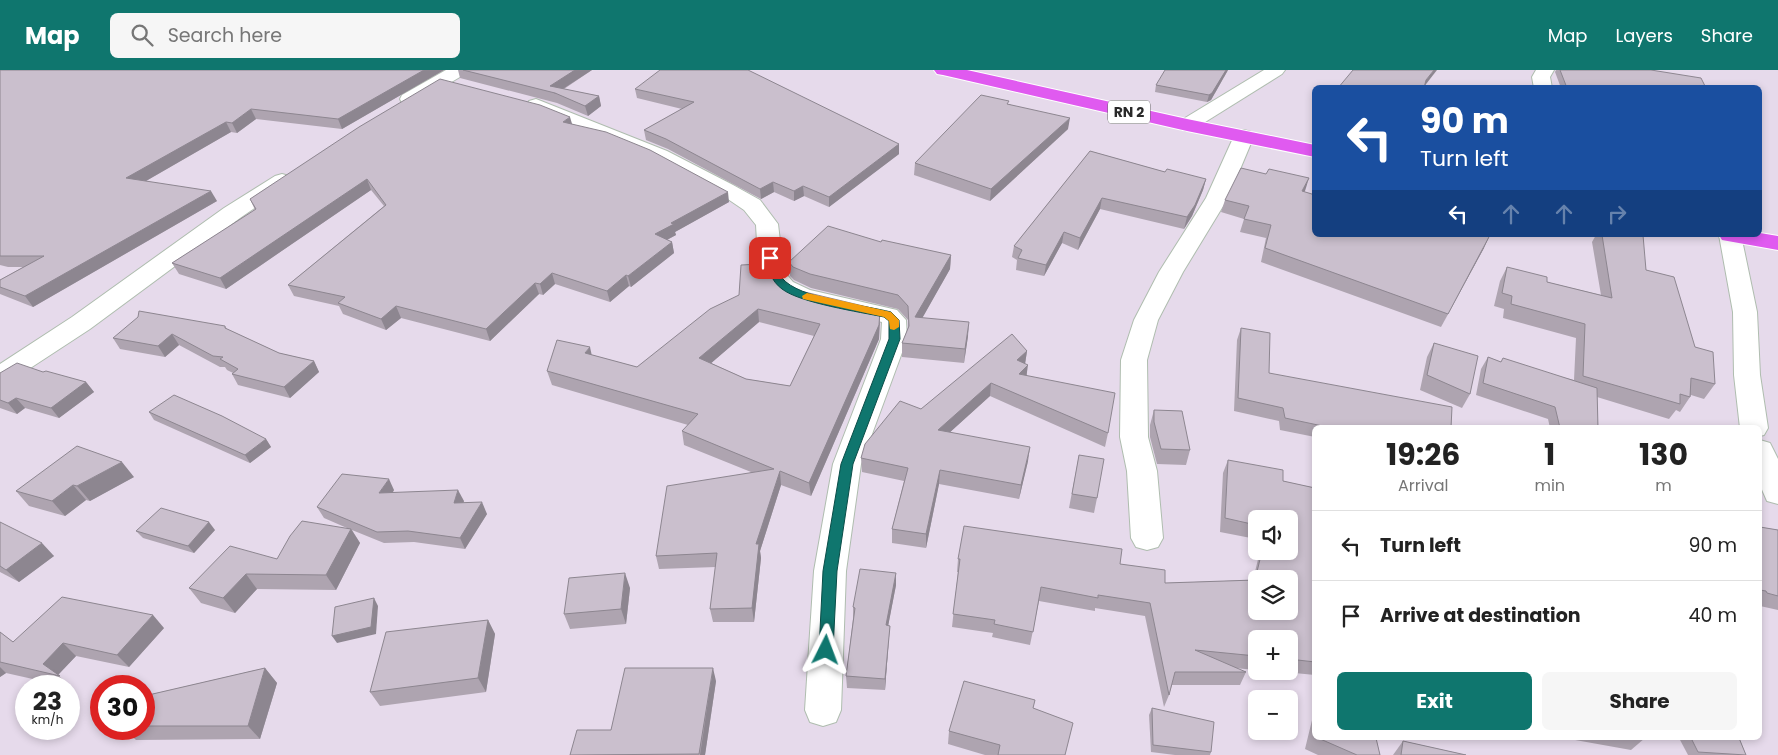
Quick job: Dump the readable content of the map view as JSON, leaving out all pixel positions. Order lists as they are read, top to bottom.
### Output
{
  "streets": {
    "main road": ["RN 2"]
  },
  "page": {
    "header": "Map",
    "search": "Search here",
    "nav": ["Map", "Layers", "Share"],
    "turn": ["90 m", "Turn left"],
    "eta": [
      "19:26",
      "Arrival",
      "1",
      "min",
      "130",
      "m"
    ],
    "map_buttons": ["+", "−"],
    "list": [
      {
        "name": "Turn left",
        "value": "90 m"
      },
      {
        "name": "Arrive at destination",
        "value": "40 m"
      }
    ],
    "buttons": ["Exit", "Share"],
    "speed": "23 km/h",
    "limit": "30"
  }
}
